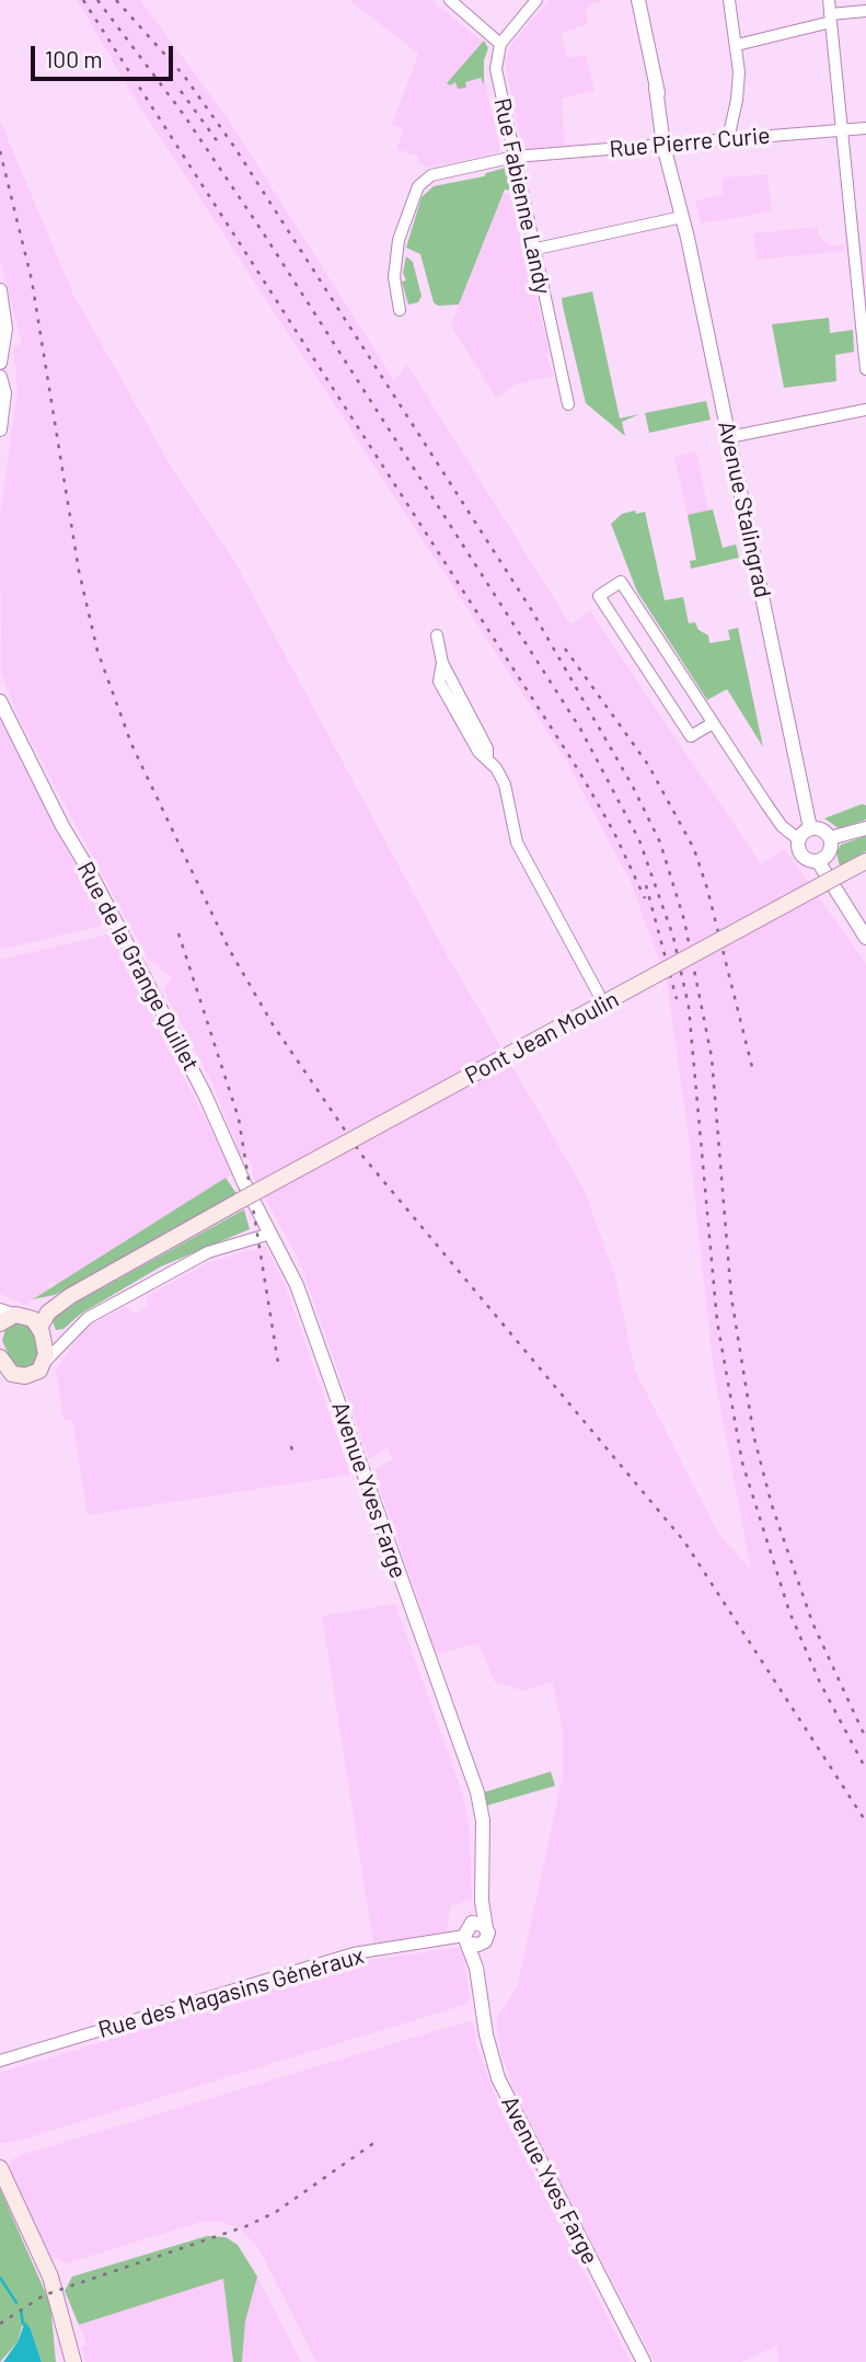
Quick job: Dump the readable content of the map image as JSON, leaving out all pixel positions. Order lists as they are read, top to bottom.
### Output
{
  "streets": {
    "main road": ["Pont Jean Moulin"],
    "street": [
      "Rue Pierre Curie",
      "Rue Fabienne Landy",
      "Avenue Stalingrad",
      "Rue de la Grange Quillet",
      "Avenue Yves Farge",
      "Rue des Magasins Généraux"
    ]
  },
  "crossings": [
    ["Rue Pierre Curie", "Rue Fabienne Landy"],
    ["Rue Pierre Curie", "Avenue Stalingrad"],
    ["Rue de la Grange Quillet", "Avenue Yves Farge"],
    ["Avenue Yves Farge", "Rue des Magasins Généraux"]
  ],
  "scale_bar": "100 m"
}
